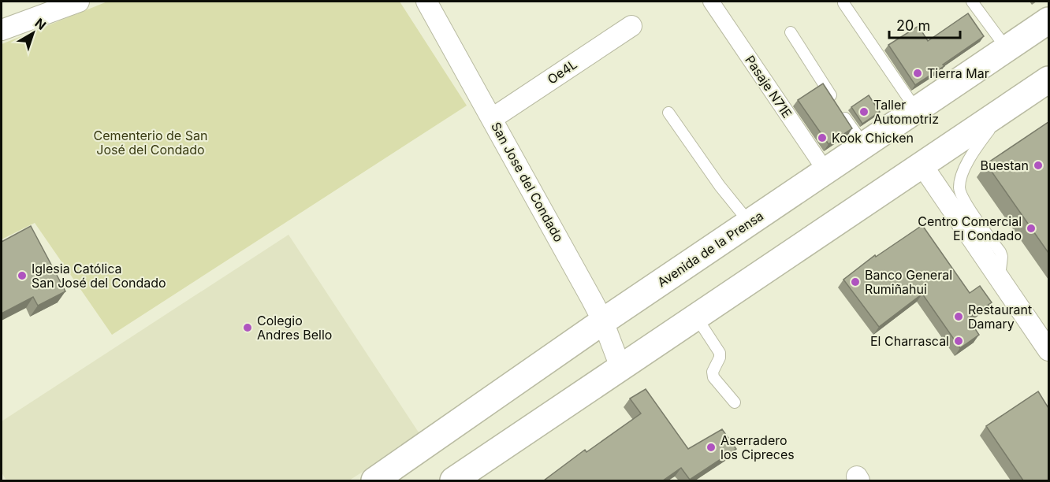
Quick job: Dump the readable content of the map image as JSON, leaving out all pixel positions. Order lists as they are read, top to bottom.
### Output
{
  "streets": {
    "main road": ["Avenida de la Prensa"],
    "street": ["Oe4L", "Pasaje N71E", "San Jose del Condado"]
  },
  "crossings": [
    ["Oe4L", "San Jose del Condado"],
    ["Pasaje N71E", "Avenida de la Prensa"],
    ["San Jose del Condado", "Avenida de la Prensa"]
  ],
  "parks": ["Cementerio de San José del Condado"],
  "places": [
    "Tierra Mar",
    "Taller Automotriz",
    "Kook Chicken",
    "Buestan",
    "Centro Comercial El Condado",
    "Iglesia Católica San José del Condado",
    "Banco General Rumiñahui",
    "Restaurant Damary",
    "Colegio Andres Bello",
    "El Charrascal",
    "Aserradero los Cipreces"
  ],
  "scale_bar": "20 m",
  "north": "top right"
}
